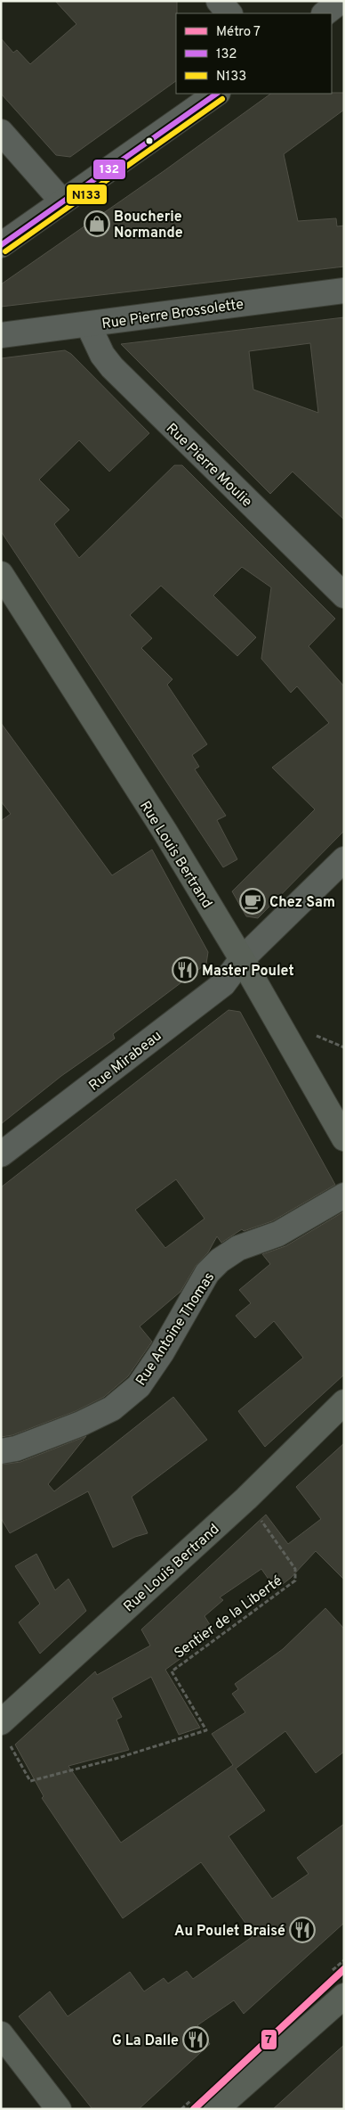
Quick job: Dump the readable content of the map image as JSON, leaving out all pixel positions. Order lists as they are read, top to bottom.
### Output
{
  "streets": {
    "main road": ["Rue Louis Bertrand"],
    "street": [
      "Rue Pierre Brossolette",
      "Rue Pierre Moulie",
      "Rue Mirabeau",
      "Rue Antoine Thomas"
    ],
    "path": ["Sentier de la Liberté"]
  },
  "crossings": [
    ["Rue Pierre Brossolette", "Rue Pierre Moulie"],
    ["Rue Louis Bertrand", "Rue Mirabeau"],
    ["Rue Louis Bertrand", "Sentier de la Liberté"]
  ],
  "places": {
    "shop": ["Boucherie Normande"],
    "cafe": ["Chez Sam"],
    "restaurant": ["Master Poulet", "Au Poulet Braisé", "G La Dalle"]
  },
  "lines": ["transit line 132", "transit line N133", "metro line 7"],
  "legend": ["Métro 7", "132", "N133"]
}
